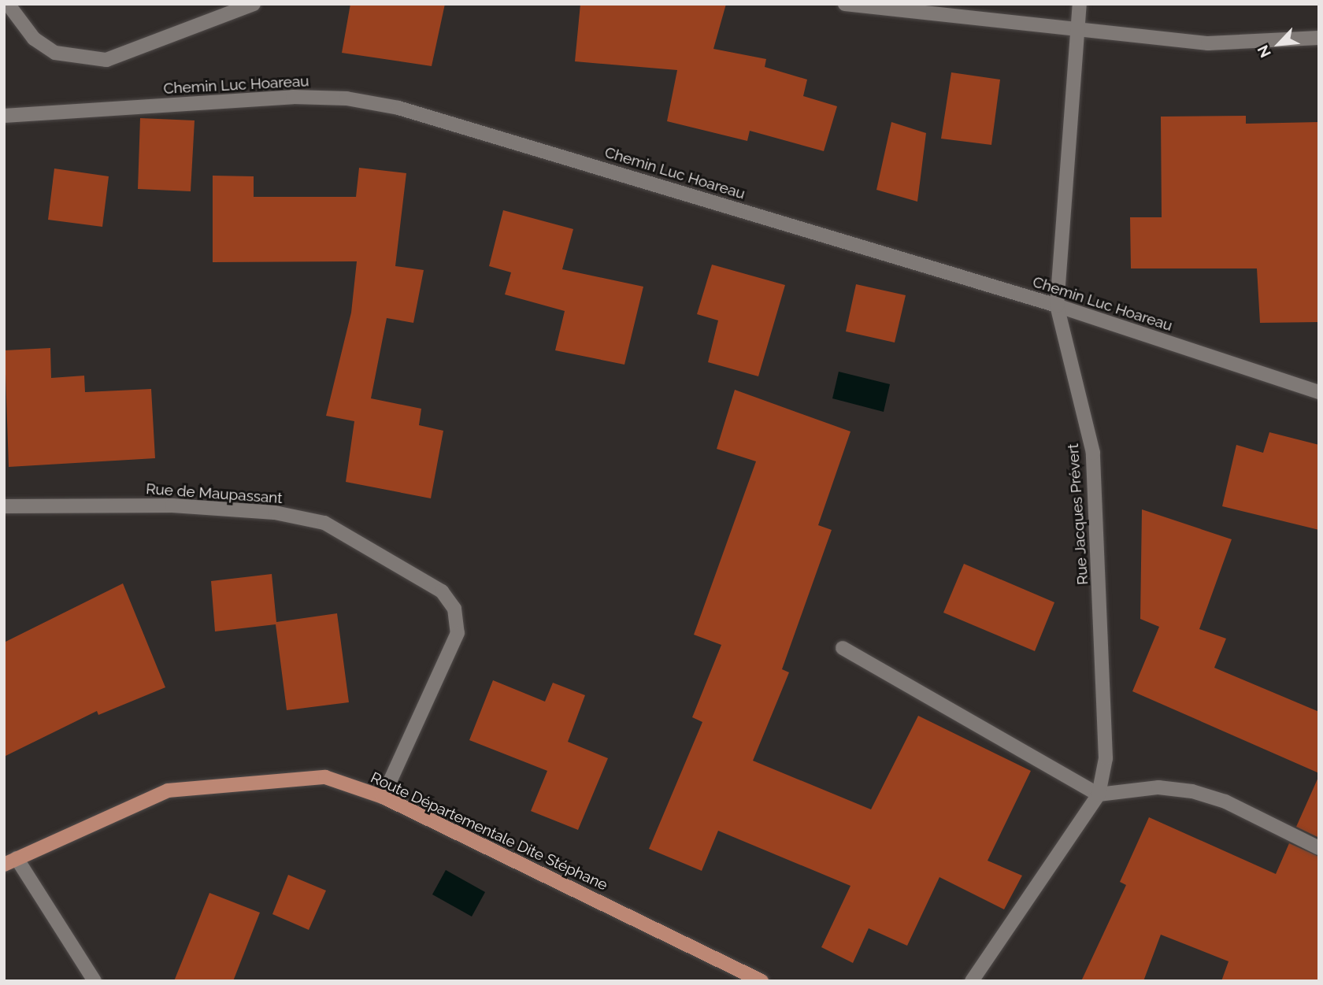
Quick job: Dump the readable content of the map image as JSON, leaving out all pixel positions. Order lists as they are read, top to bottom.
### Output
{
  "streets": {
    "main road": ["Route Départementale Dite Stéphane"],
    "street": ["Chemin Luc Hoareau", "Rue de Maupassant", "Rue Jacques Prévert"]
  },
  "crossings": [
    ["Chemin Luc Hoareau", "Rue Jacques Prévert"],
    ["Rue de Maupassant", "Route Départementale Dite Stéphane"]
  ],
  "north": "bottom left"
}
